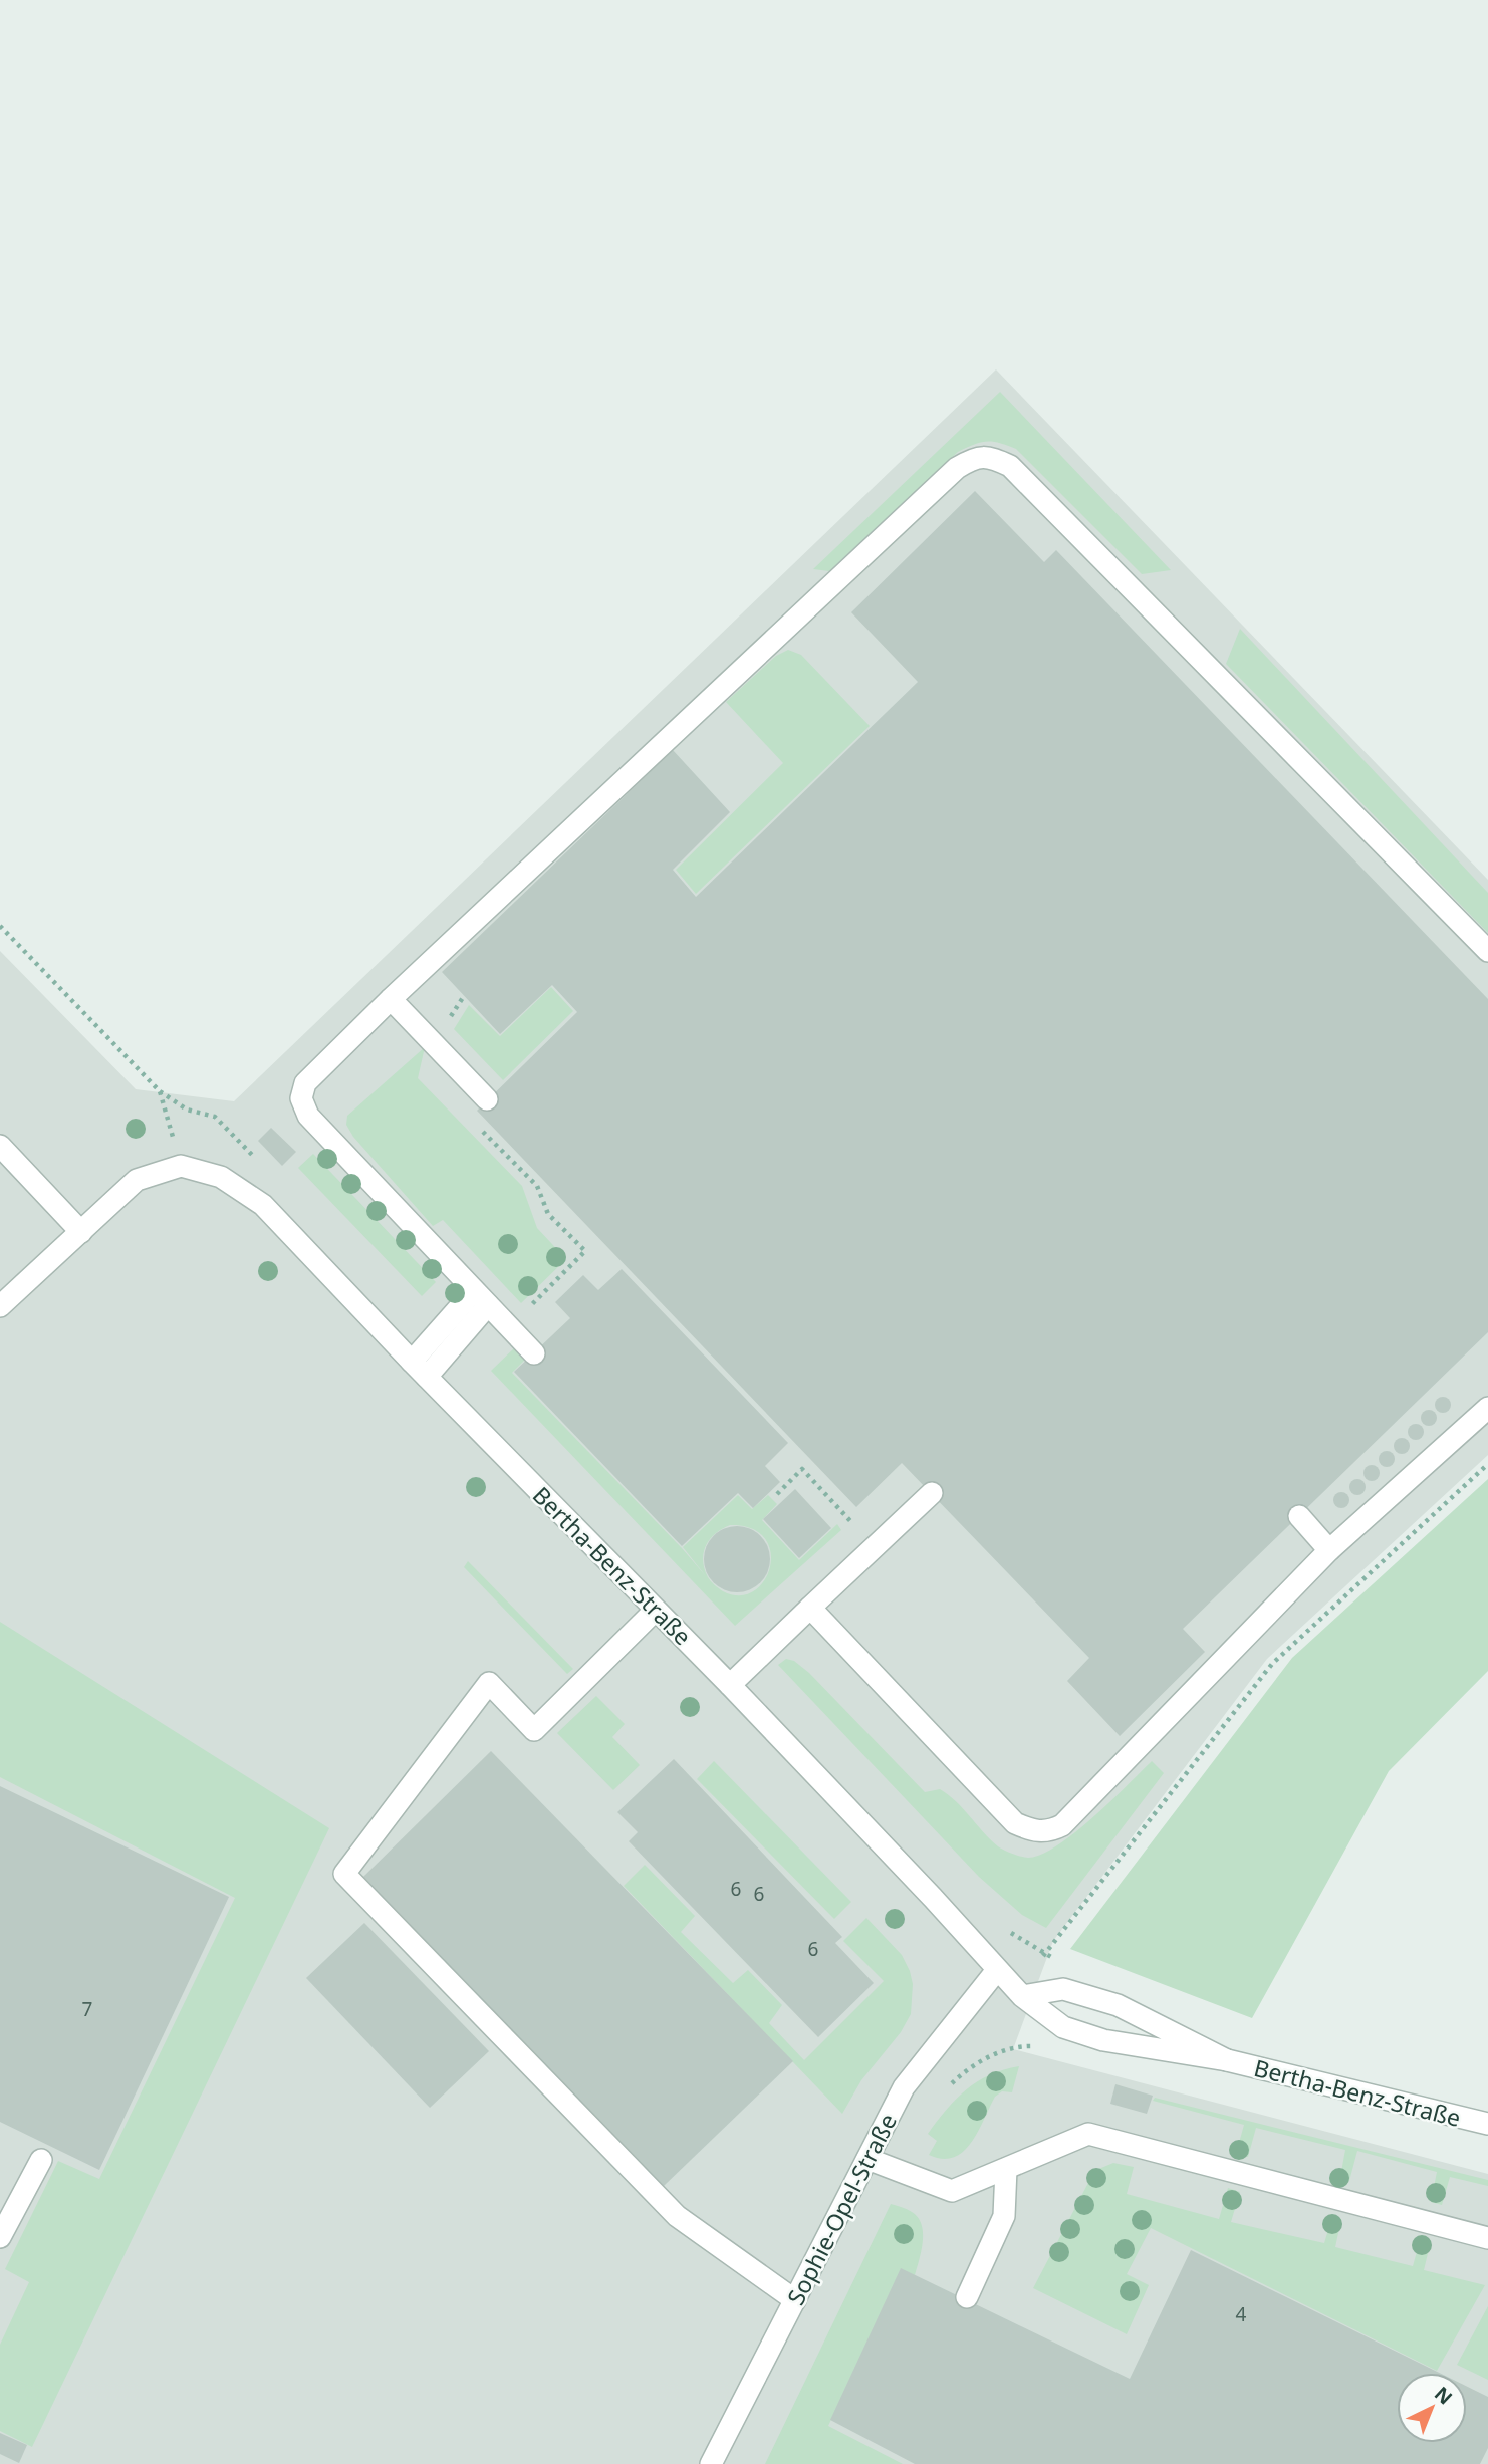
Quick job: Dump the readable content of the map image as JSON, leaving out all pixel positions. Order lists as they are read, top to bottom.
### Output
{
  "streets": {
    "street": ["Bertha-Benz-Straße", "Sophie-Opel-Straße"]
  },
  "crossings": [
    ["Bertha-Benz-Straße", "Sophie-Opel-Straße"]
  ],
  "house_numbers": [
    "6",
    "6",
    "6",
    "7",
    "4"
  ],
  "north": "top right"
}
